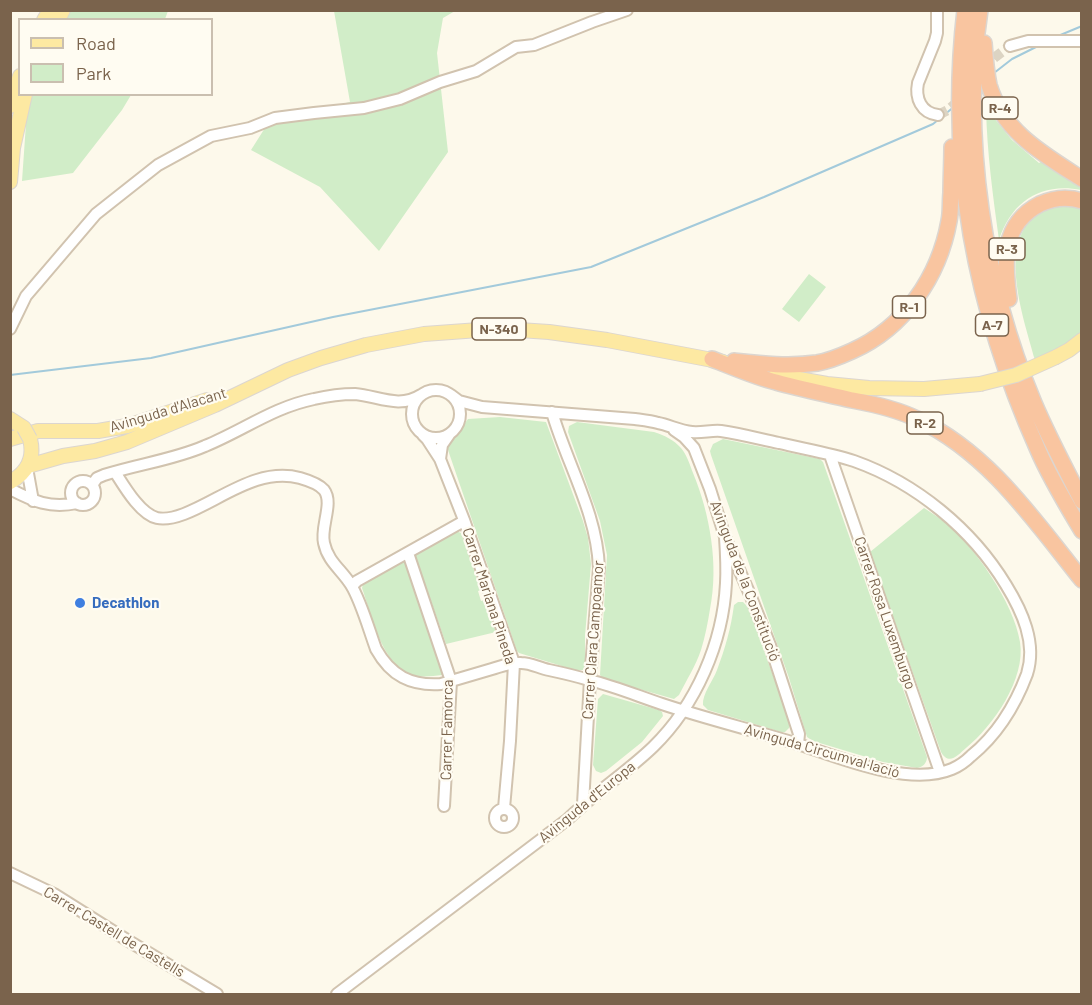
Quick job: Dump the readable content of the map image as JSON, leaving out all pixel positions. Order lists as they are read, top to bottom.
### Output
{
  "streets": {
    "highway": [
      "R-4",
      "R-3",
      "R-1",
      "A-7",
      "R-2"
    ],
    "main road": ["N-340", "Avinguda d'Alacant"],
    "street": [
      "Avinguda de la Constitució",
      "Carrer Mariana Pineda",
      "Carrer Rosa Luxemburgo",
      "Carrer Clara Campoamor",
      "Carrer Famorca",
      "Avinguda Circumval·lació",
      "Avinguda d'Europa",
      "Carrer Castell de Castells"
    ]
  },
  "crossings": [
    ["R-3", "A-7"],
    ["R-1", "A-7"],
    ["R-1", "N-340"],
    ["R-1", "R-2"],
    ["N-340", "Avinguda d'Alacant"],
    ["N-340", "R-2"],
    ["Avinguda de la Constitució", "Avinguda Circumval·lació"],
    ["Avinguda de la Constitució", "Avinguda d'Europa"],
    ["Carrer Mariana Pineda", "Avinguda Circumval·lació"],
    ["Carrer Rosa Luxemburgo", "Avinguda Circumval·lació"],
    ["Carrer Clara Campoamor", "Avinguda Circumval·lació"],
    ["Carrer Clara Campoamor", "Avinguda d'Europa"],
    ["Carrer Famorca", "Avinguda Circumval·lació"],
    ["Avinguda Circumval·lació", "Avinguda d'Europa"]
  ],
  "places": ["Decathlon"],
  "legend": ["Road", "Park"]
}
